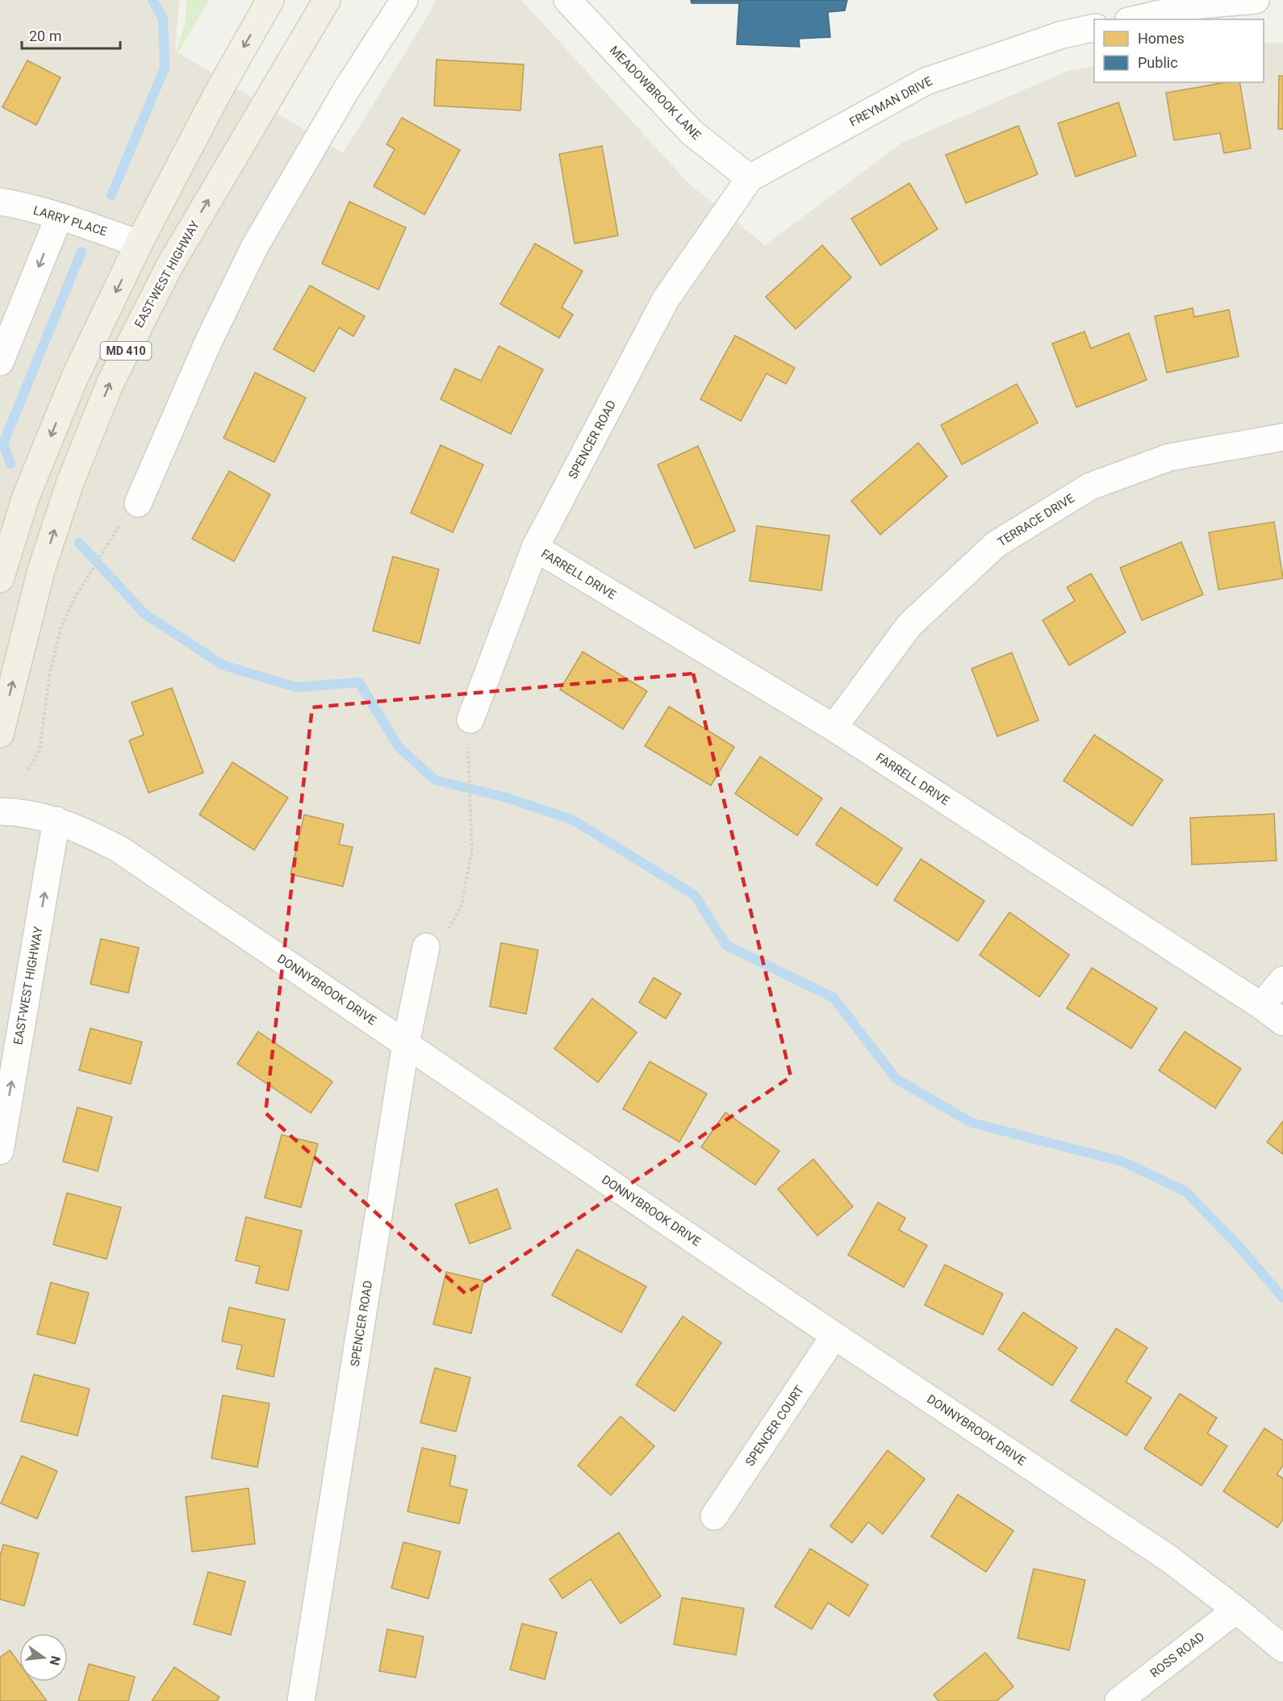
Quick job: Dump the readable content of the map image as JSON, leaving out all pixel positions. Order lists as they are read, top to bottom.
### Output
{
  "streets": {
    "main road": ["EAST-WEST HIGHWAY", "MD 410"],
    "street": [
      "MEADOWBROOK LANE",
      "FREYMAN DRIVE",
      "LARRY PLACE",
      "SPENCER ROAD",
      "TERRACE DRIVE",
      "FARRELL DRIVE",
      "DONNYBROOK DRIVE",
      "SPENCER COURT",
      "ROSS ROAD"
    ]
  },
  "crossings": [
    ["MEADOWBROOK LANE", "FREYMAN DRIVE"],
    ["MEADOWBROOK LANE", "SPENCER ROAD"],
    ["FREYMAN DRIVE", "SPENCER ROAD"],
    ["LARRY PLACE", "MD 410"],
    ["EAST-WEST HIGHWAY", "DONNYBROOK DRIVE"],
    ["SPENCER ROAD", "FARRELL DRIVE"],
    ["SPENCER ROAD", "DONNYBROOK DRIVE"],
    ["TERRACE DRIVE", "FARRELL DRIVE"],
    ["DONNYBROOK DRIVE", "SPENCER COURT"],
    ["DONNYBROOK DRIVE", "ROSS ROAD"]
  ],
  "legend": ["Homes", "Public"],
  "scale_bar": "20 m",
  "north": "right"
}
